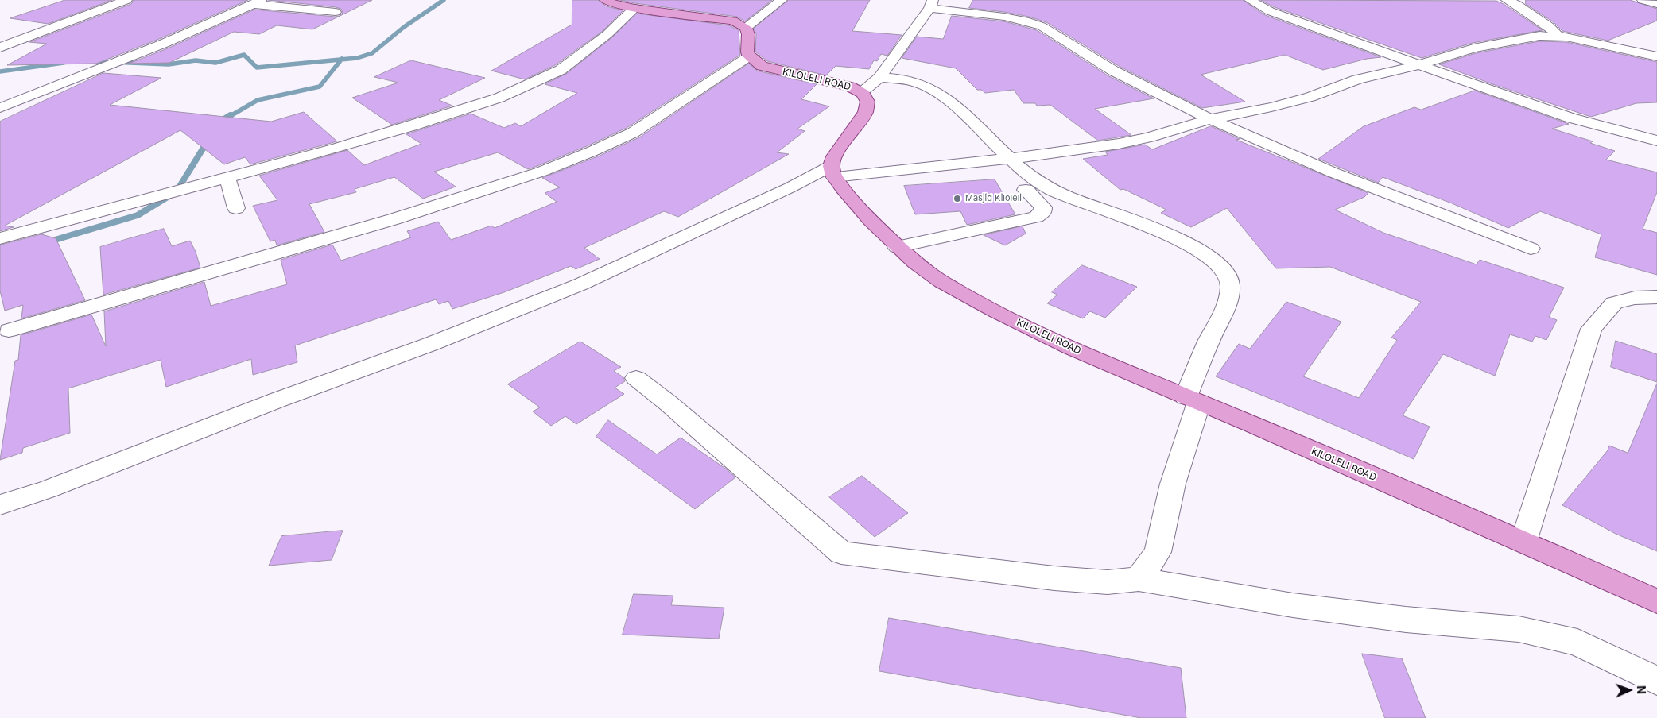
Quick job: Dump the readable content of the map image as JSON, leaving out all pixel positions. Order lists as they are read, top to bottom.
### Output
{
  "streets": {
    "main road": ["KILOLELI ROAD"]
  },
  "places": ["Masjid Kiloleli"],
  "north": "right"
}
